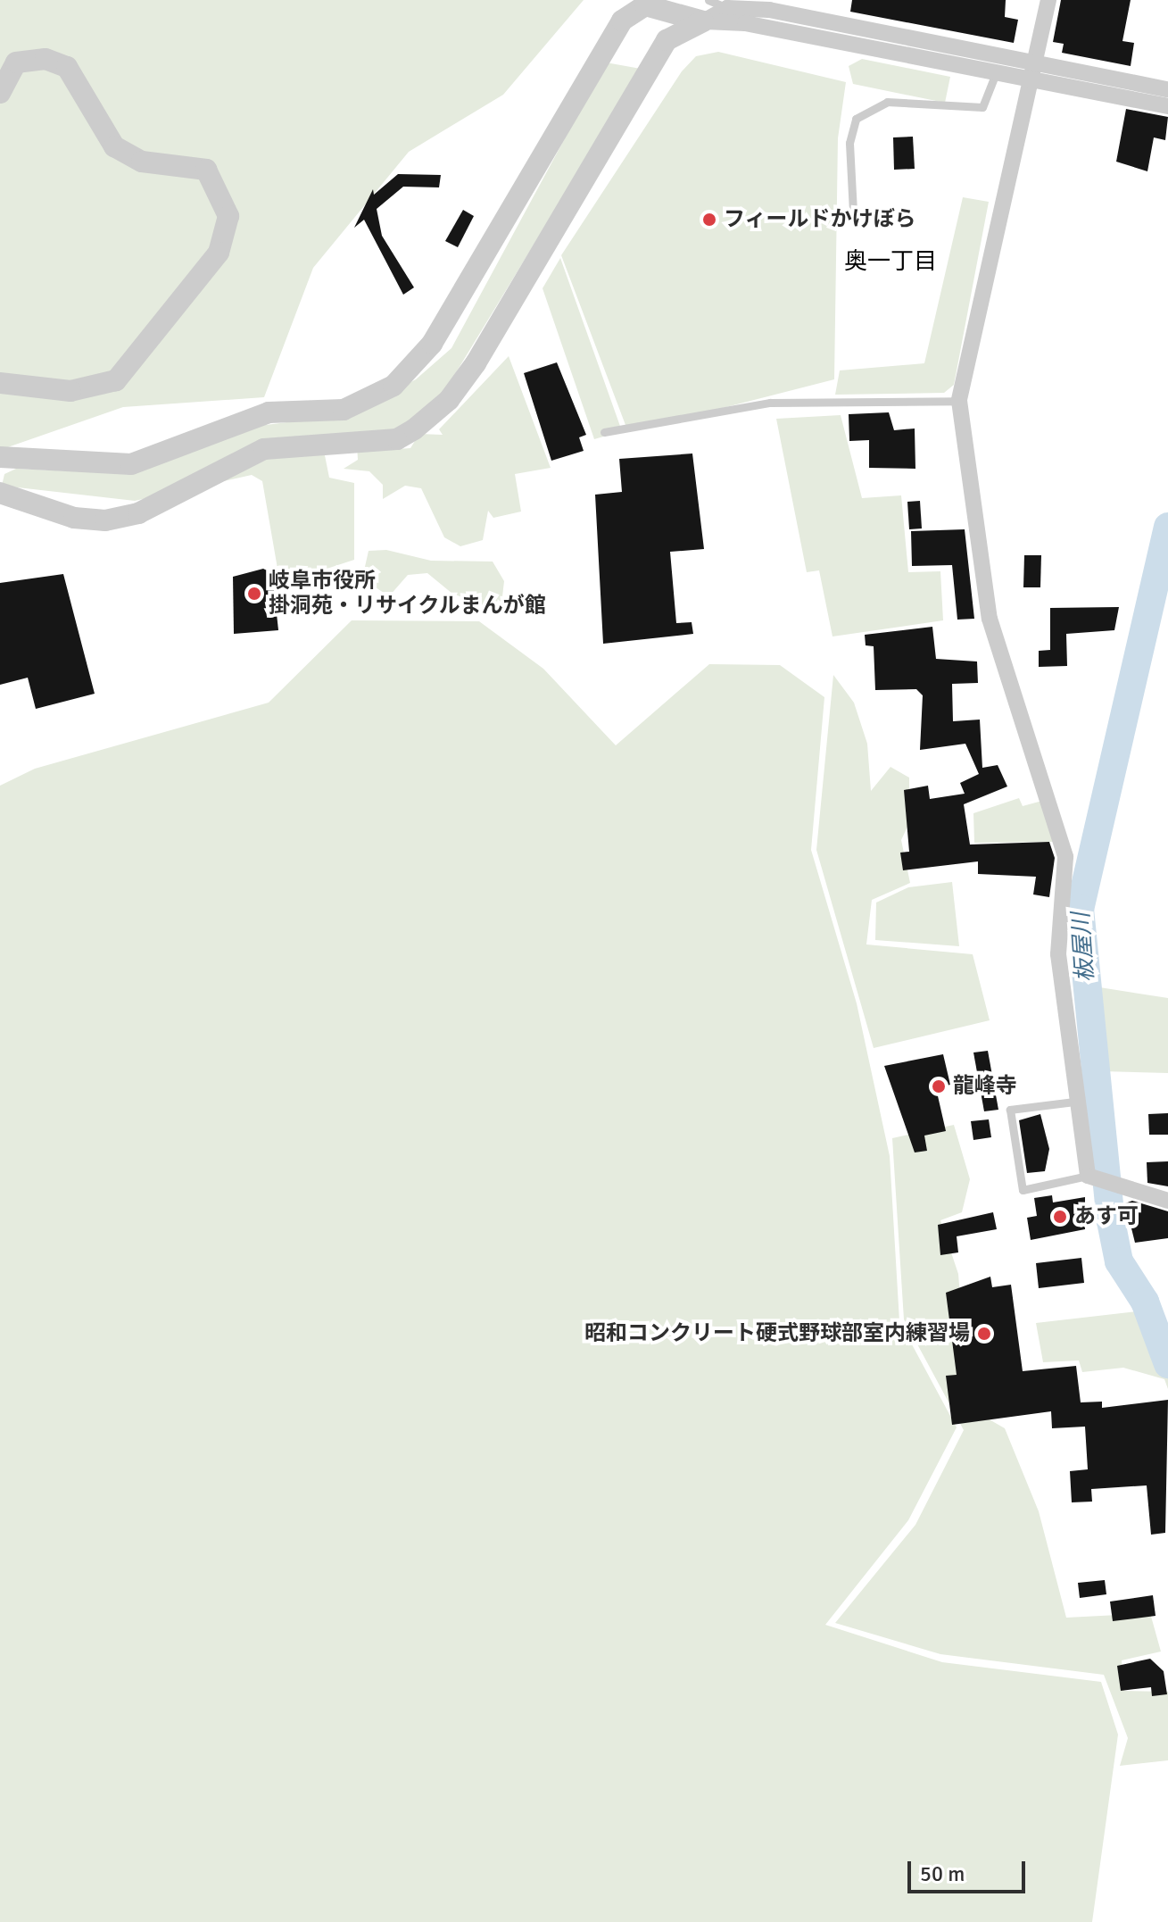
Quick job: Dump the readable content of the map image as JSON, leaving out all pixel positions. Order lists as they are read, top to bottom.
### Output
{
  "districts": ["奥一丁目"],
  "water": ["板屋川"],
  "places": [
    "フィールドかけぼら",
    "岐阜市役所 掛洞苑・リサイクルまんが館",
    "龍峰寺",
    "あす可",
    "昭和コンクリート硬式野球部室内練習場"
  ],
  "scale_bar": "50 m"
}
